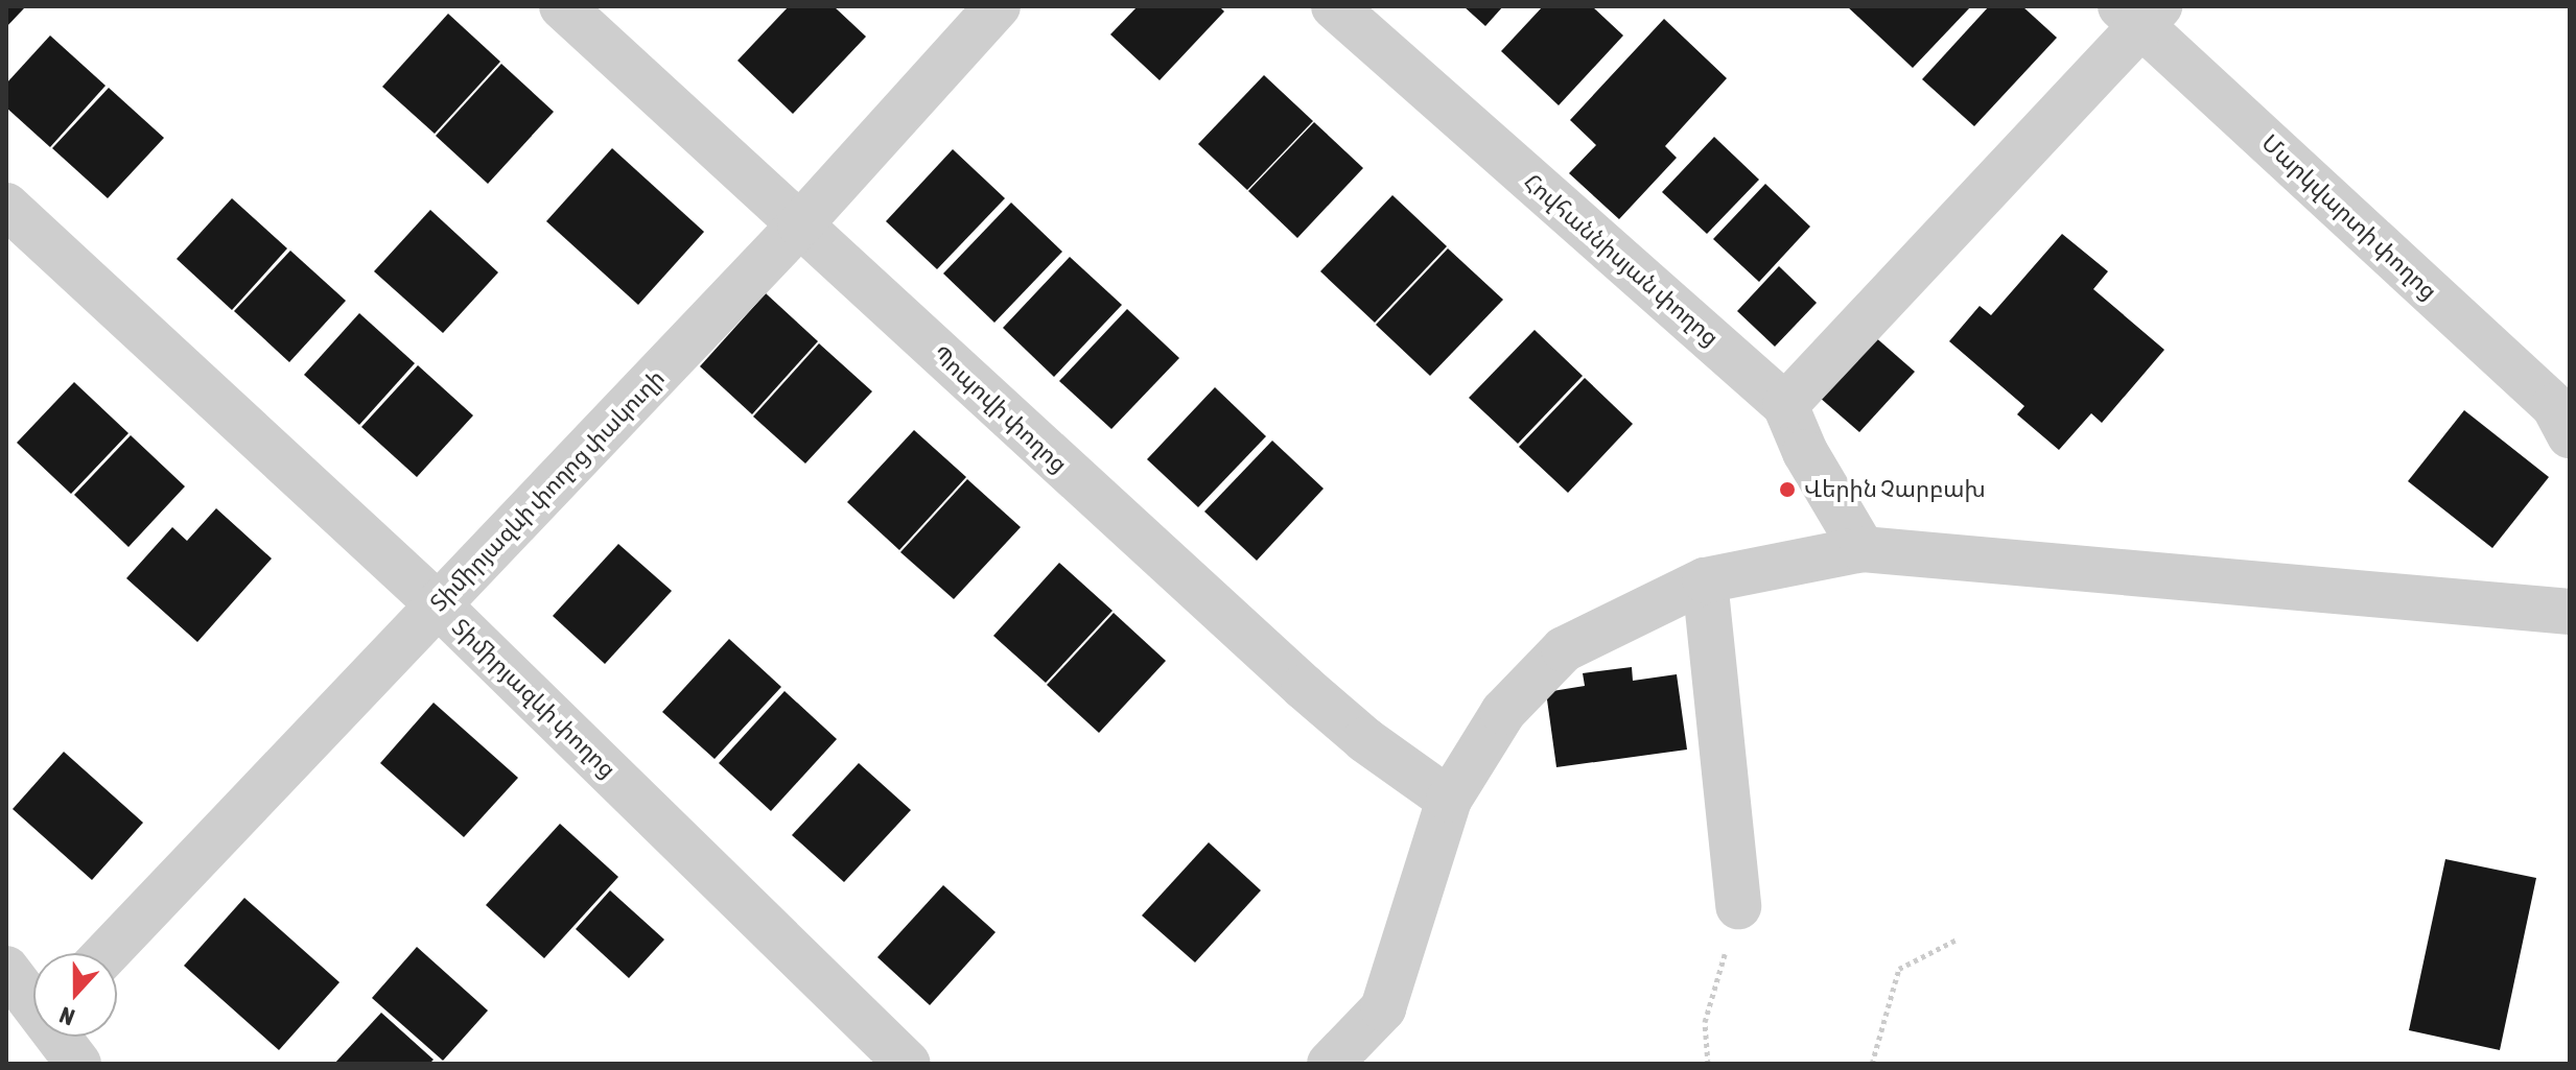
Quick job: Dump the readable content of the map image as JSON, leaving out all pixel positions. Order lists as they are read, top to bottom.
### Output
{
  "streets": {
    "street": [
      "Մարկվարտի փողոց",
      "Հովհաննիսյան փողոց",
      "Պոպովի փողոց",
      "Տիմիրյազևի փողոց փակուղի",
      "Տիմիրյազևի փողոց"
    ]
  },
  "crossings": [
    ["Պոպովի փողոց", "Տիմիրյազևի փողոց փակուղի"],
    ["Տիմիրյազևի փողոց փակուղի", "Տիմիրյազևի փողոց"]
  ],
  "places": ["Վերին Չարբախ"],
  "north": "bottom"
}
